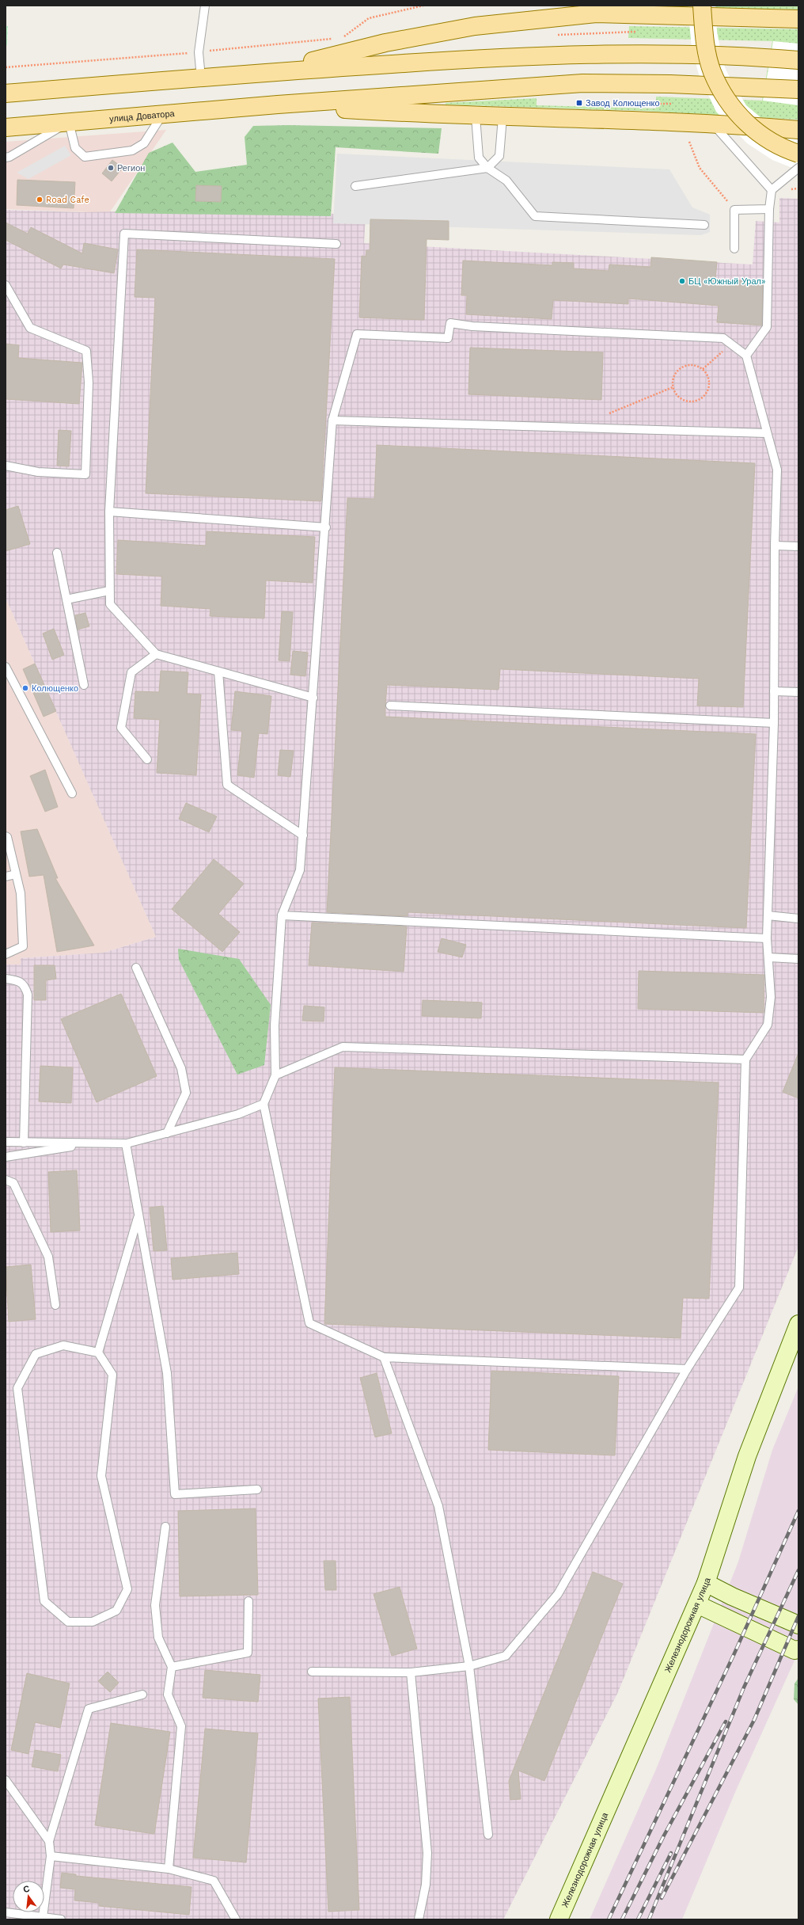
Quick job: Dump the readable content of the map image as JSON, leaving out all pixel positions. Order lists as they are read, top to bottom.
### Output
{
  "streets": {
    "main road": ["улица Доватора", "Железнодорожная улица"]
  },
  "places": {
    "transit": ["Завод Колющенко"],
    "other": [
      "Регион",
      "Road Cafe",
      "БЦ «Южный Урал»",
      "Колющенко"
    ]
  },
  "north": "top"
}
